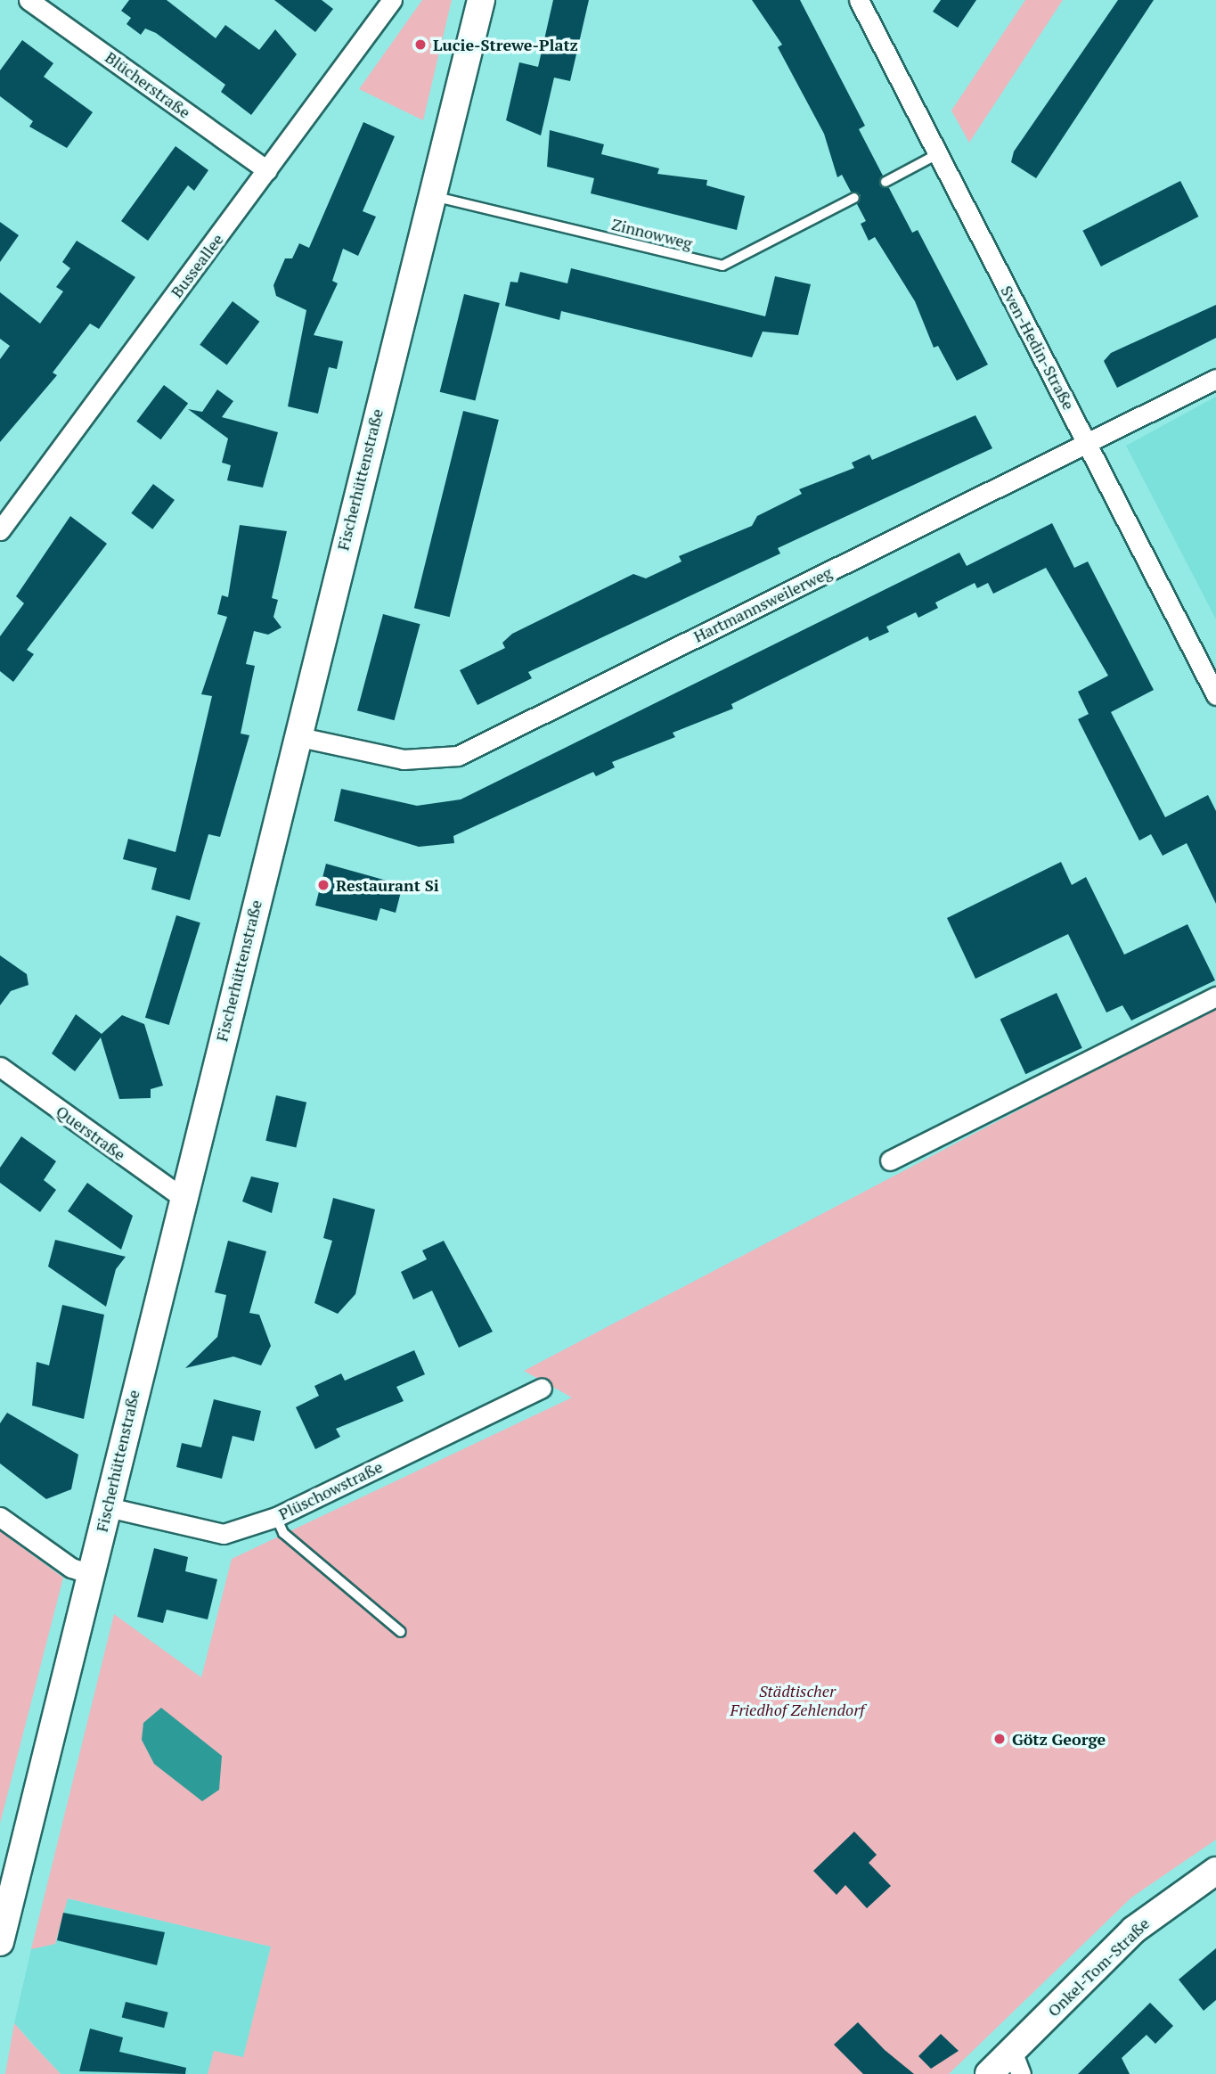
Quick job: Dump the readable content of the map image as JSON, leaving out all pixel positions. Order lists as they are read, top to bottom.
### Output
{
  "streets": {
    "street": [
      "Blücherstraße",
      "Busseallee",
      "Sven-Hedin-Straße",
      "Fischerhüttenstraße",
      "Hartmannsweilerweg",
      "Querstraße",
      "Plüschowstraße",
      "Onkel-Tom-Straße"
    ],
    "lane": ["Zinnowweg"]
  },
  "crossings": [
    ["Blücherstraße", "Busseallee"],
    ["Zinnowweg", "Fischerhüttenstraße"],
    ["Sven-Hedin-Straße", "Hartmannsweilerweg"],
    ["Fischerhüttenstraße", "Hartmannsweilerweg"],
    ["Fischerhüttenstraße", "Querstraße"],
    ["Fischerhüttenstraße", "Plüschowstraße"]
  ],
  "parks": ["Städtischer Friedhof Zehlendorf"],
  "places": ["Lucie-Strewe-Platz", "Restaurant Si", "Götz George"]
}
